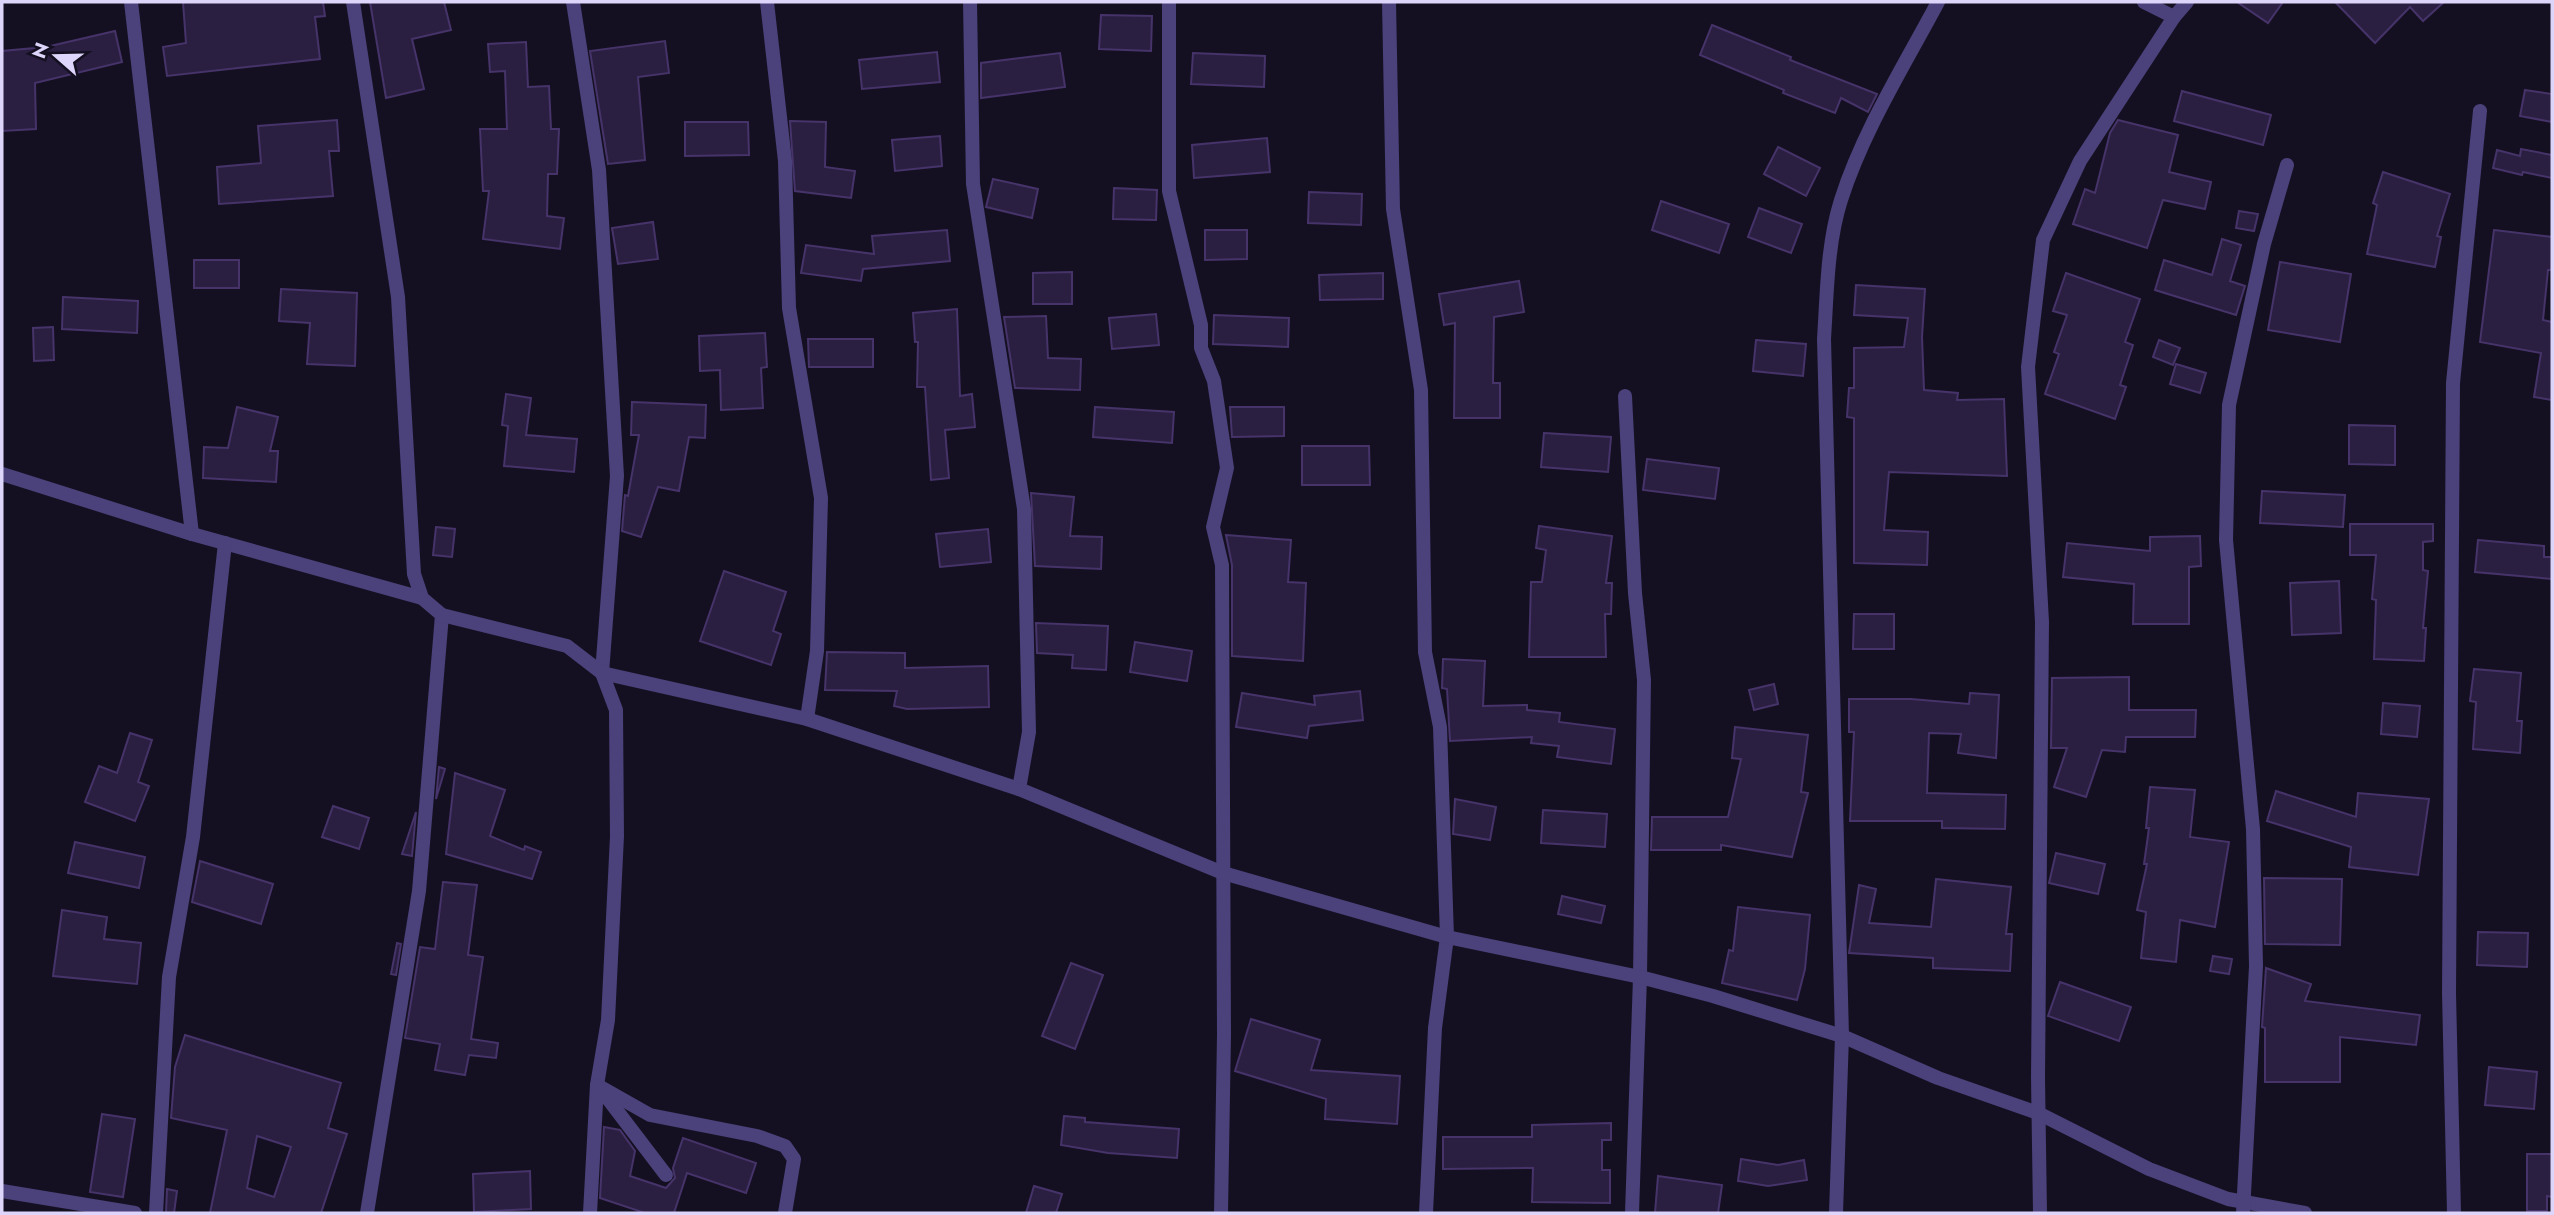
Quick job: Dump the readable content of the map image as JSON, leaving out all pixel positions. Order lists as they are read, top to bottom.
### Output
{
  "north": "left"
}
